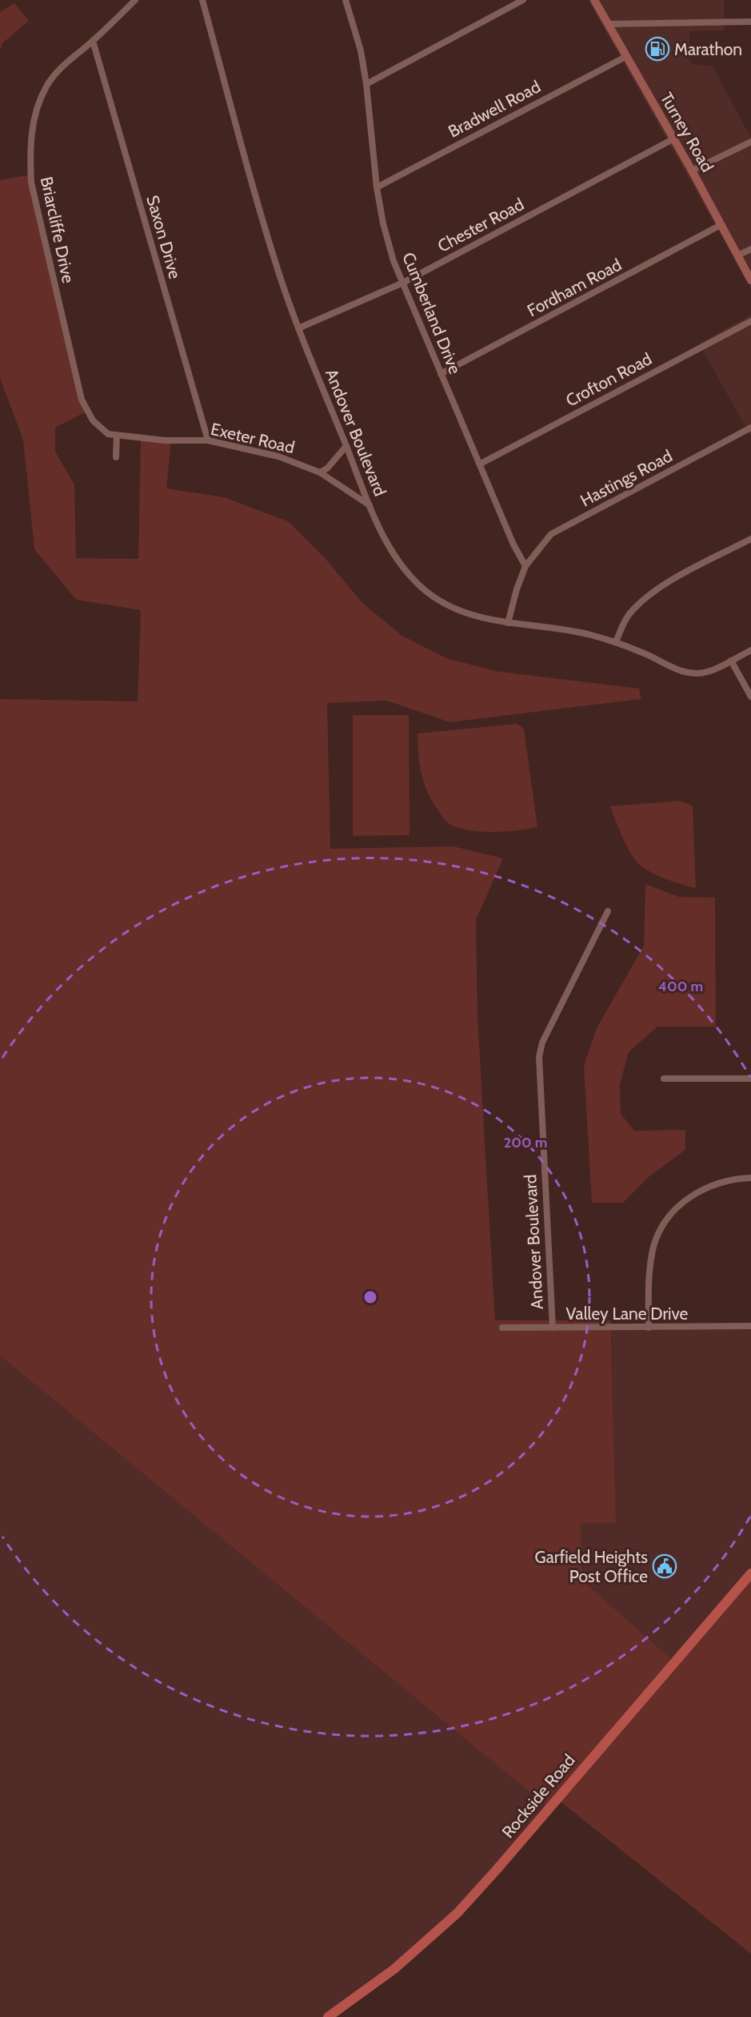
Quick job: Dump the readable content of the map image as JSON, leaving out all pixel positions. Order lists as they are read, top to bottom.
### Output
{
  "streets": {
    "main road": ["Turney Road", "Rockside Road"],
    "street": [
      "Bradwell Road",
      "Chester Road",
      "Briarcliffe Drive",
      "Saxon Drive",
      "Fordham Road",
      "Cumberland Drive",
      "Crofton Road",
      "Andover Boulevard",
      "Exeter Road",
      "Hastings Road",
      "Valley Lane Drive"
    ]
  },
  "crossings": [
    ["Bradwell Road", "Turney Road"],
    ["Bradwell Road", "Cumberland Drive"],
    ["Turney Road", "Chester Road"],
    ["Turney Road", "Fordham Road"],
    ["Chester Road", "Cumberland Drive"],
    ["Chester Road", "Andover Boulevard"],
    ["Briarcliffe Drive", "Saxon Drive"],
    ["Briarcliffe Drive", "Exeter Road"],
    ["Saxon Drive", "Exeter Road"],
    ["Fordham Road", "Cumberland Drive"],
    ["Cumberland Drive", "Crofton Road"],
    ["Cumberland Drive", "Hastings Road"],
    ["Andover Boulevard", "Exeter Road"],
    ["Andover Boulevard", "Valley Lane Drive"]
  ],
  "places": {
    "fuel station": ["Marathon"],
    "public building": ["Garfield Heights Post Office"]
  },
  "rings": ["400 m", "200 m"]
}
